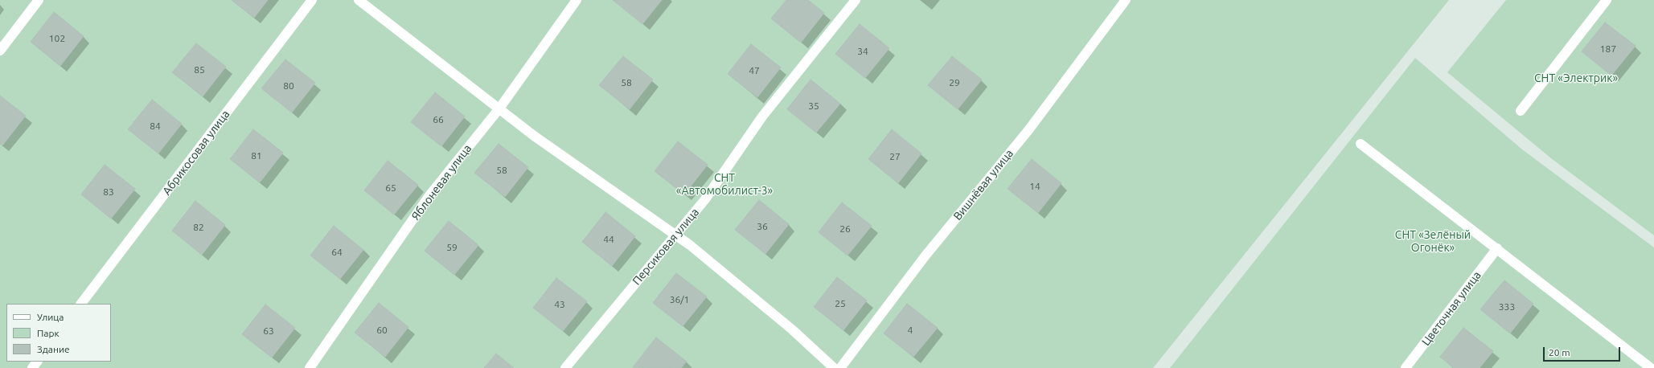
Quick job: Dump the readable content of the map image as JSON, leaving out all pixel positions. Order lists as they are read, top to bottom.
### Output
{
  "streets": {
    "street": [
      "Абрикосовая улица",
      "Яблоневая улица",
      "Вишнёвая улица",
      "Персиковая улица",
      "Цветочная улица"
    ]
  },
  "parks": ["СНТ «Электрик»", "СНТ «Автомобилист-3»", "СНТ «Зелёный Огонёк»"],
  "house_numbers": [
    "102",
    "187",
    "34",
    "85",
    "47",
    "58",
    "29",
    "80",
    "35",
    "66",
    "84",
    "81",
    "27",
    "58",
    "14",
    "65",
    "83",
    "36",
    "82",
    "26",
    "44",
    "59",
    "64",
    "36/1",
    "25",
    "43",
    "333",
    "60",
    "4",
    "63"
  ],
  "legend": ["Улица", "Парк", "Здание"],
  "scale_bar": "20 m"
}
